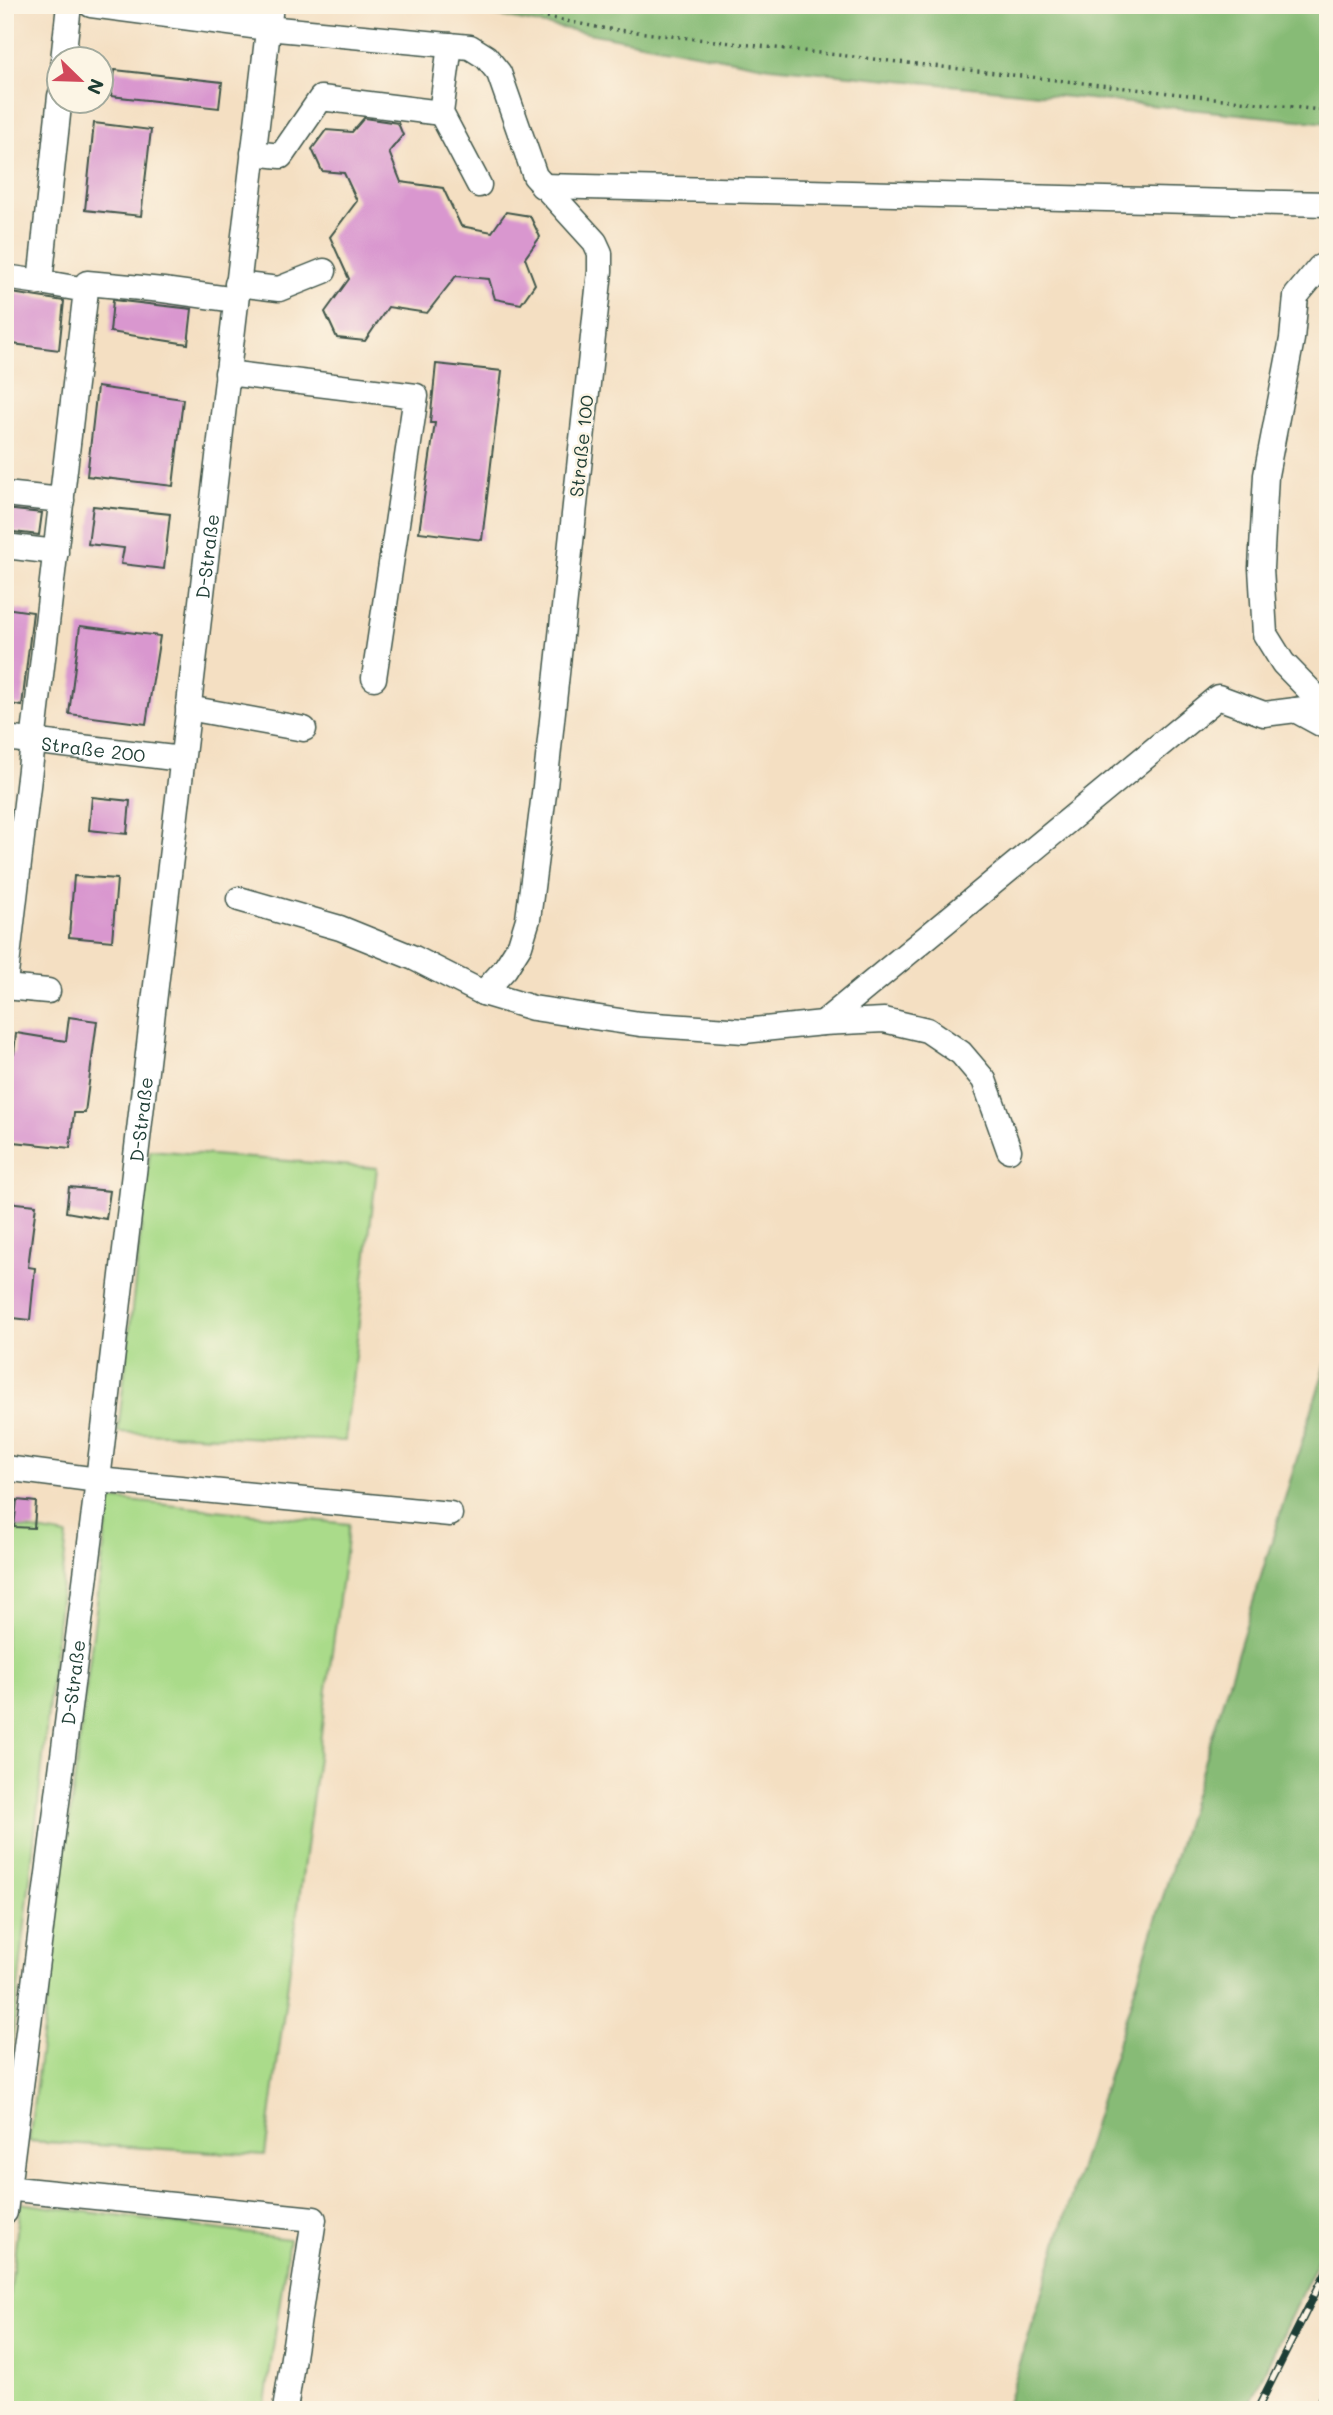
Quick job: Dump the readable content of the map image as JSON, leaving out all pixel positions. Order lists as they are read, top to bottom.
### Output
{
  "streets": {
    "lane": ["Straße 100", "D-Straße", "Straße 200"]
  },
  "crossings": [
    ["Straße 100", "D-Straße"],
    ["D-Straße", "Straße 200"]
  ],
  "north": "bottom right"
}
